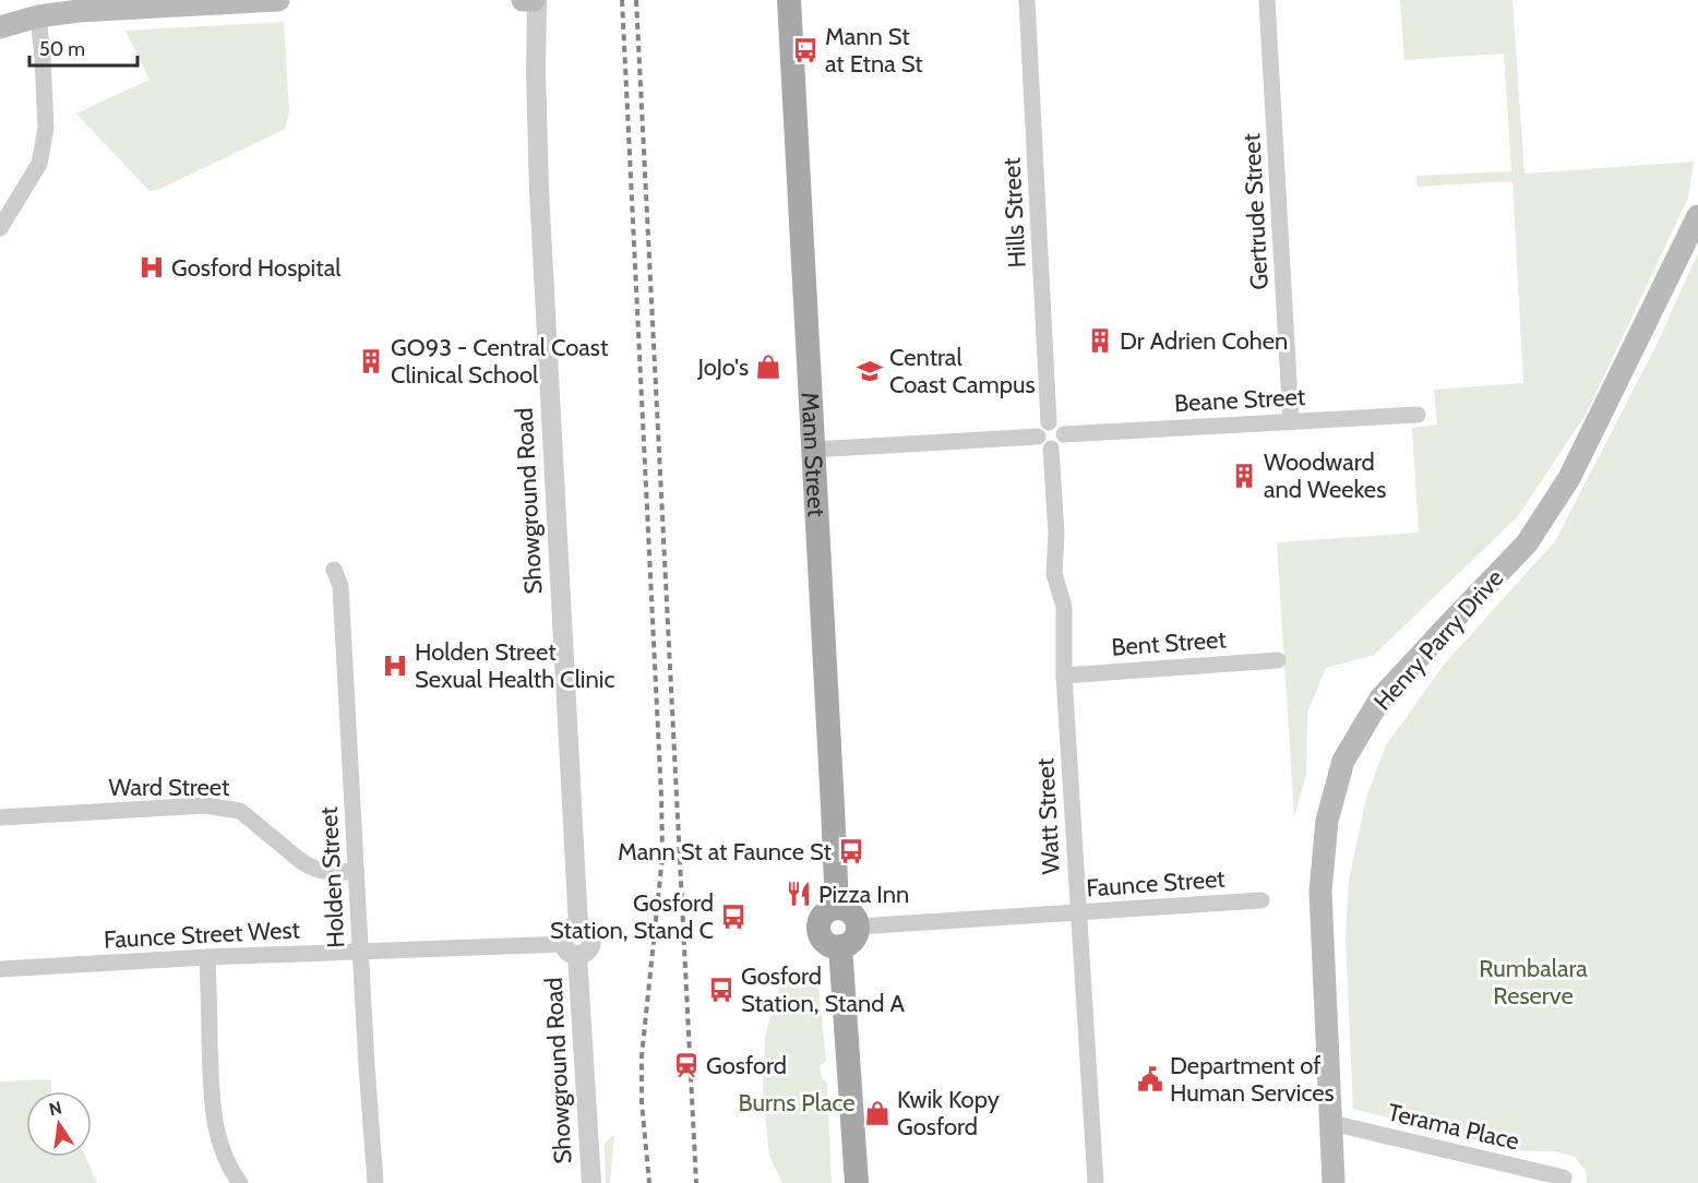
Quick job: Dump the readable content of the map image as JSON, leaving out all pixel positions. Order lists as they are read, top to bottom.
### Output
{
  "streets": {
    "main road": ["Mann Street", "Henry Parry Drive"],
    "street": [
      "Gertrude Street",
      "Hills Street",
      "Beane Street",
      "Showground Road",
      "Bent Street",
      "Ward Street",
      "Watt Street",
      "Holden Street",
      "Faunce Street",
      "Faunce Street West",
      "Terama Place"
    ]
  },
  "crossings": [
    ["Gertrude Street", "Beane Street"],
    ["Hills Street", "Beane Street"],
    ["Hills Street", "Watt Street"],
    ["Beane Street", "Watt Street"],
    ["Mann Street", "Faunce Street"],
    ["Showground Road", "Faunce Street West"],
    ["Henry Parry Drive", "Terama Place"],
    ["Bent Street", "Watt Street"],
    ["Ward Street", "Holden Street"],
    ["Watt Street", "Faunce Street"],
    ["Holden Street", "Faunce Street West"]
  ],
  "parks": ["Rumbalara Reserve", "Burns Place"],
  "places": {
    "bus stop": [
      "Mann St at Etna St",
      "Mann St at Faunce St",
      "Gosford Station, Stand C",
      "Gosford Station, Stand A"
    ],
    "hospital": ["Gosford Hospital", "Holden Street Sexual Health Clinic"],
    "building": ["Dr Adrien Cohen", "GO93 - Central Coast Clinical School", "Woodward and Weekes"],
    "shop": ["JoJo's", "Kwik Kopy Gosford"],
    "school or university": ["Central Coast Campus"],
    "restaurant": ["Pizza Inn"],
    "station": ["Gosford"],
    "public building": ["Department of Human Services"]
  },
  "scale_bar": "50 m",
  "north": "top"
}
